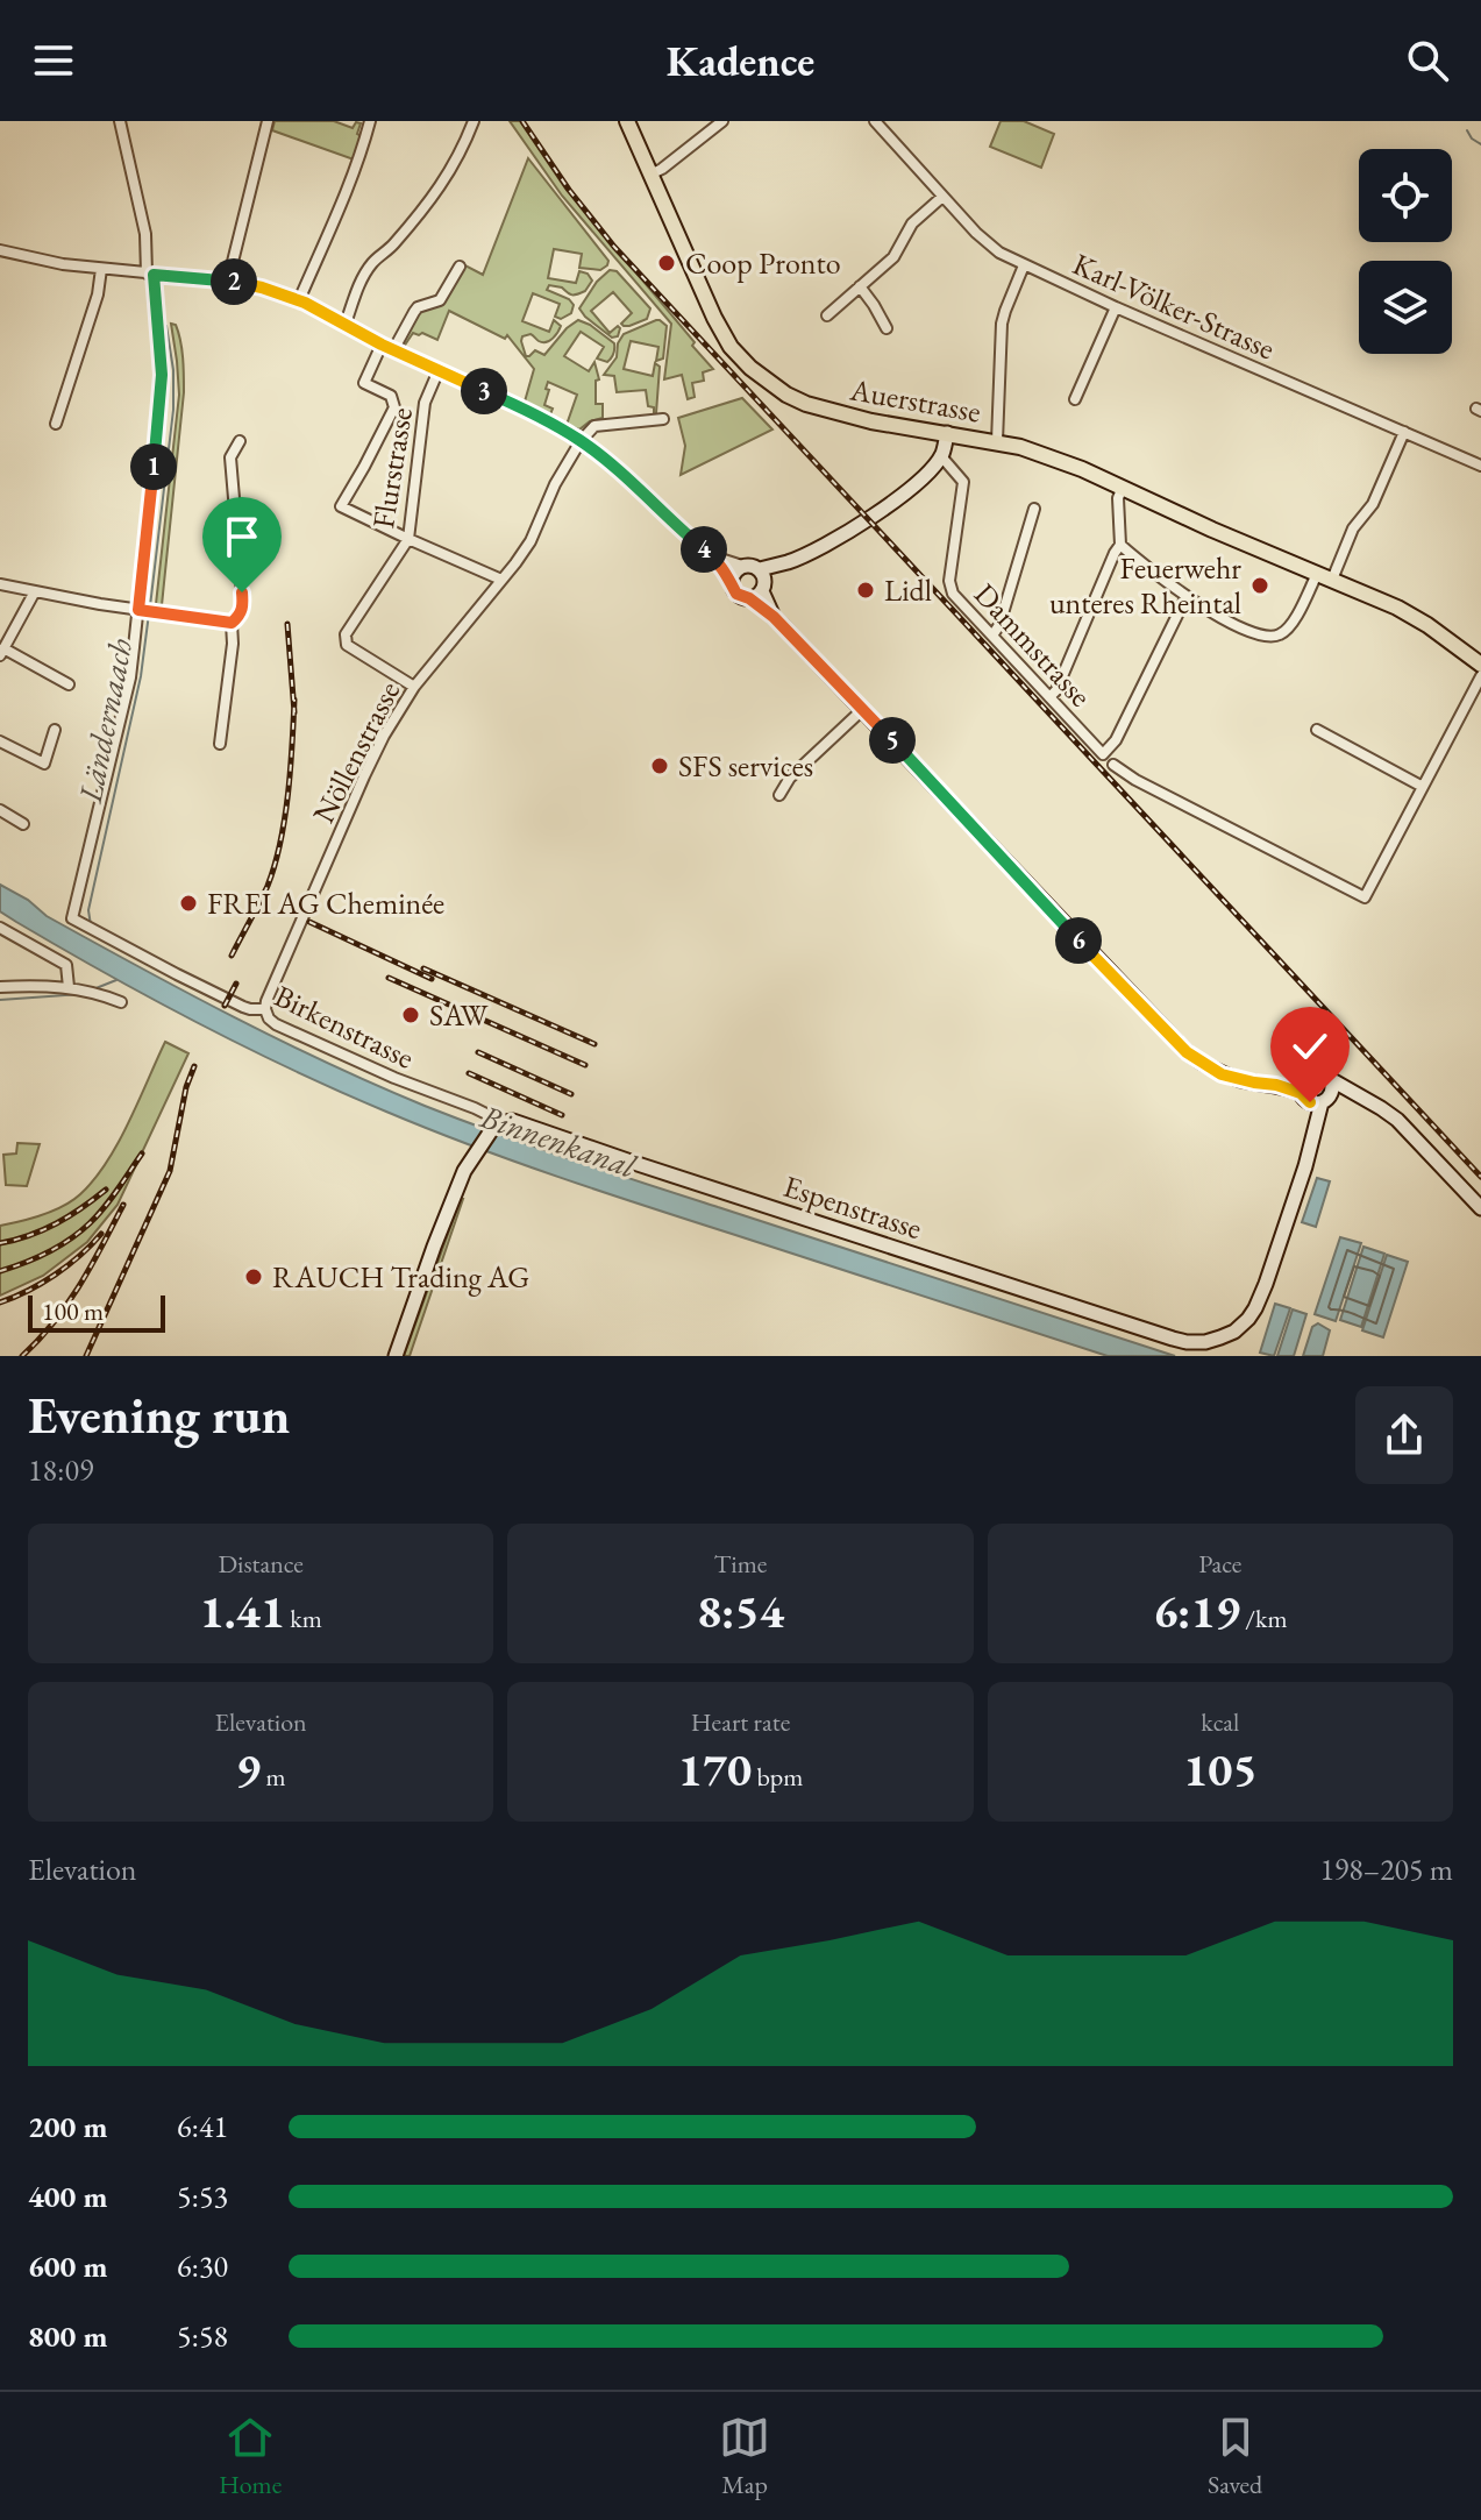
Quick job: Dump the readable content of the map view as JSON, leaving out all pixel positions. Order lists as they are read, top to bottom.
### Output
{
  "streets": {
    "main road": ["Auerstrasse"],
    "street": [
      "Karl-Völker-Strasse",
      "Flurstrasse",
      "Dammstrasse",
      "Nöllenstrasse",
      "Birkenstrasse",
      "Espenstrasse"
    ]
  },
  "crossings": [
    ["Flurstrasse", "Nöllenstrasse"],
    ["Nöllenstrasse", "Birkenstrasse"],
    ["Birkenstrasse", "Espenstrasse"]
  ],
  "water": ["Ländernaach", "Binnenkanal"],
  "places": [
    "Coop Pronto",
    "Feuerwehr unteres Rheintal",
    "Lidl",
    "SFS services",
    "FREI AG Cheminée",
    "SAW",
    "RAUCH Trading AG"
  ],
  "scale_bar": "100 m",
  "page": {
    "header": "Kadence",
    "pins": [
      "2",
      "3",
      "1",
      "4",
      "5",
      "6"
    ],
    "scale": "100 m",
    "heading": ["Evening run", "18:09"],
    "stats": [
      ["Distance", "1.41 km"],
      ["Time", "8:54"],
      ["Pace", "6:19 /km"],
      ["Elevation", "9 m"],
      ["Heart rate", "170 bpm"],
      ["kcal", "105"]
    ],
    "chart": ["Elevation", "198–205 m"],
    "list": [
      {
        "name": "200 m",
        "note": "6:41"
      },
      {
        "name": "400 m",
        "note": "5:53"
      },
      {
        "name": "600 m",
        "note": "6:30"
      },
      {
        "name": "800 m",
        "note": "5:58"
      }
    ],
    "tabs": ["Home", "Map", "Saved"]
  }
}
